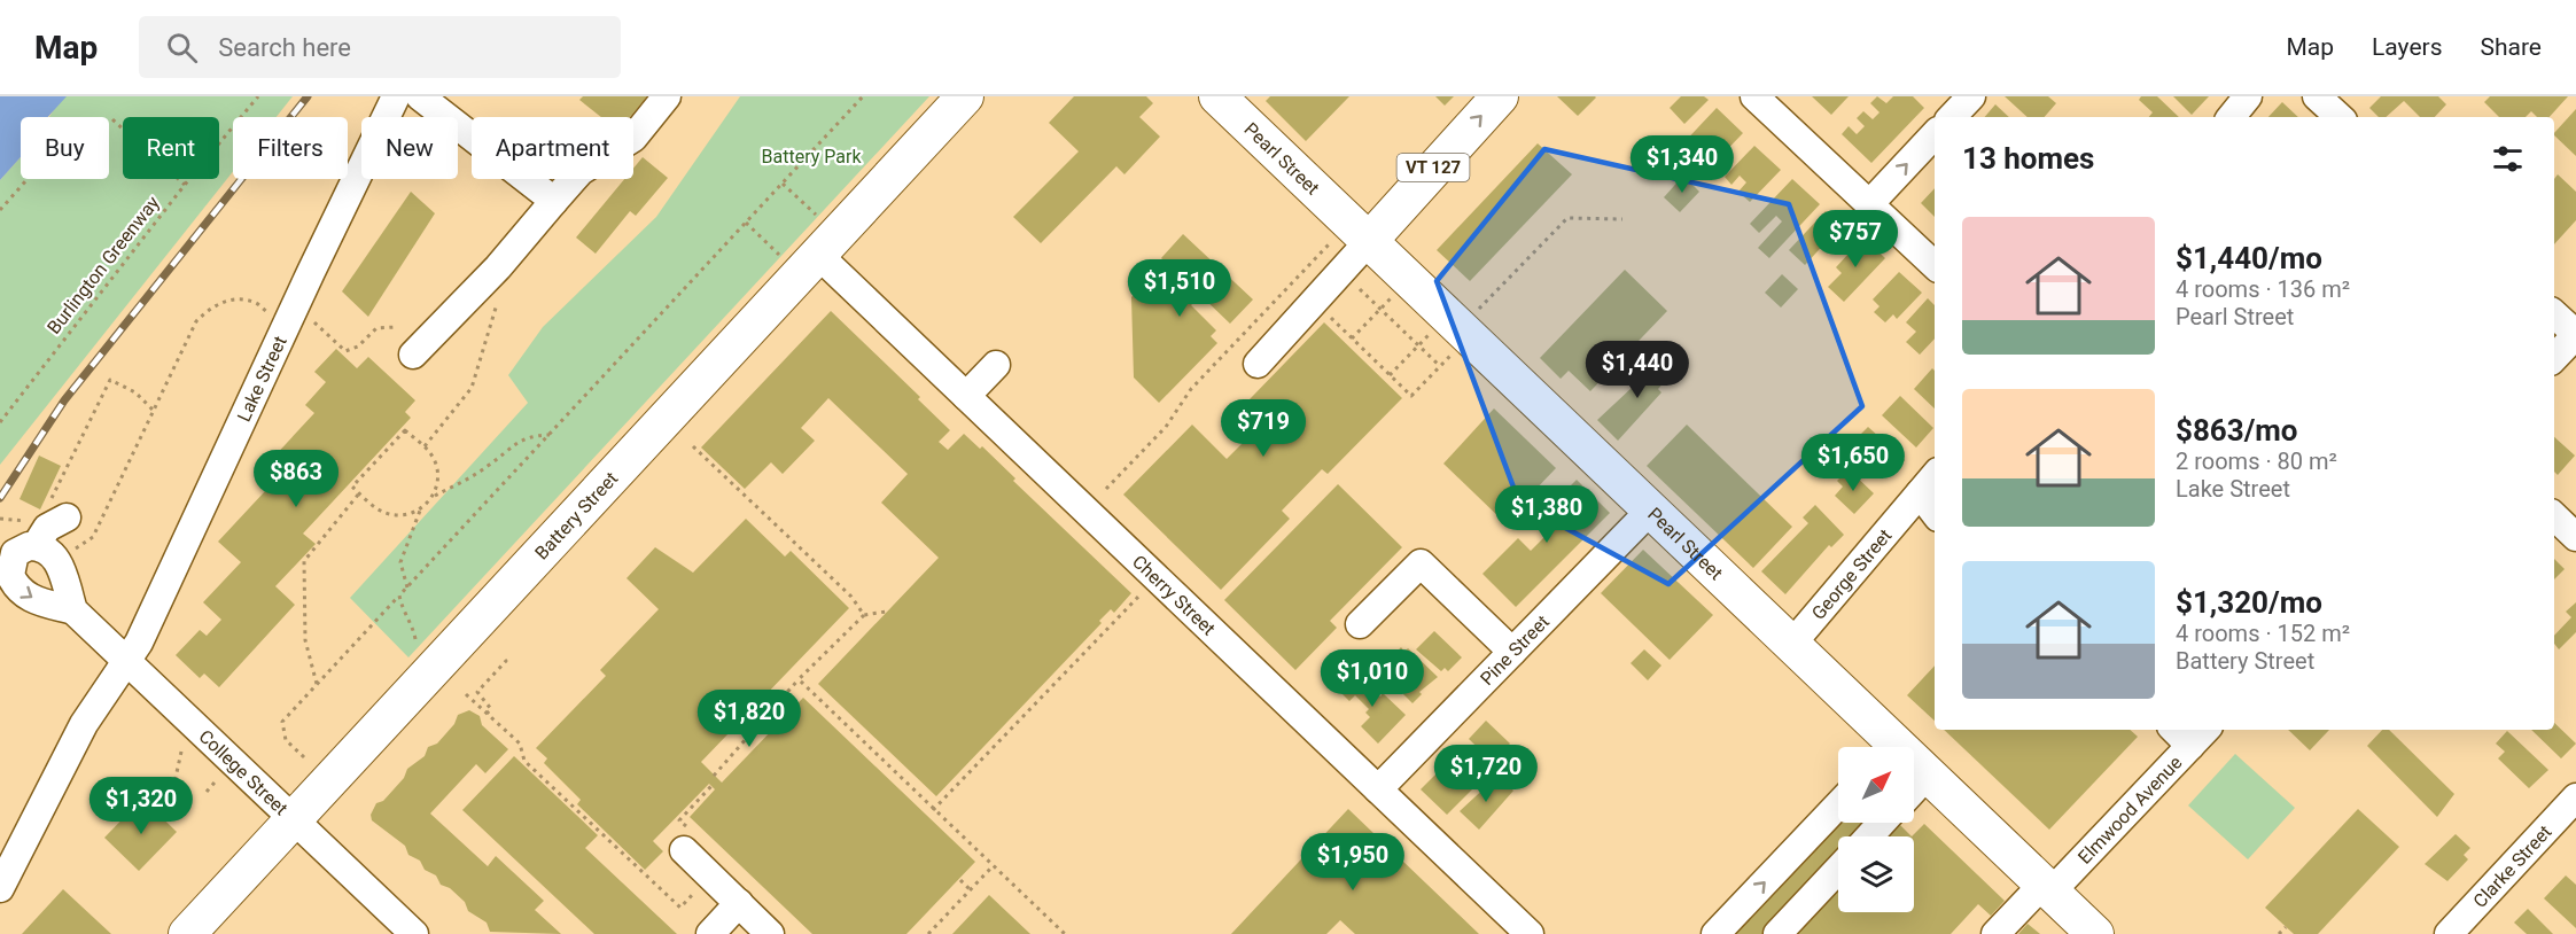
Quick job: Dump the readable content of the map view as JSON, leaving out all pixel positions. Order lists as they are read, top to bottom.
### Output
{
  "streets": {
    "main road": ["Pearl Street", "VT 127", "Battery Street"],
    "street": [
      "Lake Street",
      "George Street",
      "Cherry Street",
      "Pine Street",
      "College Street",
      "Elmwood Avenue",
      "Clarke Street"
    ],
    "path": ["Burlington Greenway"]
  },
  "crossings": [
    ["Pearl Street", "VT 127"],
    ["Pearl Street", "George Street"],
    ["Pearl Street", "Pine Street"],
    ["Pearl Street", "Elmwood Avenue"],
    ["Lake Street", "College Street"],
    ["Battery Street", "Cherry Street"],
    ["Battery Street", "College Street"],
    ["Cherry Street", "Pine Street"]
  ],
  "parks": ["Battery Park"],
  "north": "top right",
  "page": {
    "header": "Map",
    "search": "Search here",
    "nav": ["Map", "Layers", "Share"],
    "chip": [
      "Buy",
      "Rent",
      "Filters",
      "New",
      "Apartment"
    ],
    "heading": "13 homes",
    "price": [
      "$1,340",
      "$757",
      "$1,510",
      "$1,440",
      "$719",
      "$1,650",
      "$863",
      "$1,380",
      "$1,010",
      "$1,820",
      "$1,720",
      "$1,320",
      "$1,950"
    ],
    "list": [
      {
        "name": "$1,440/mo",
        "note": "4 rooms · 136 m² · Pearl Street"
      },
      {
        "name": "$863/mo",
        "note": "2 rooms · 80 m² · Lake Street"
      },
      {
        "name": "$1,320/mo",
        "note": "4 rooms · 152 m² · Battery Street"
      }
    ]
  }
}
